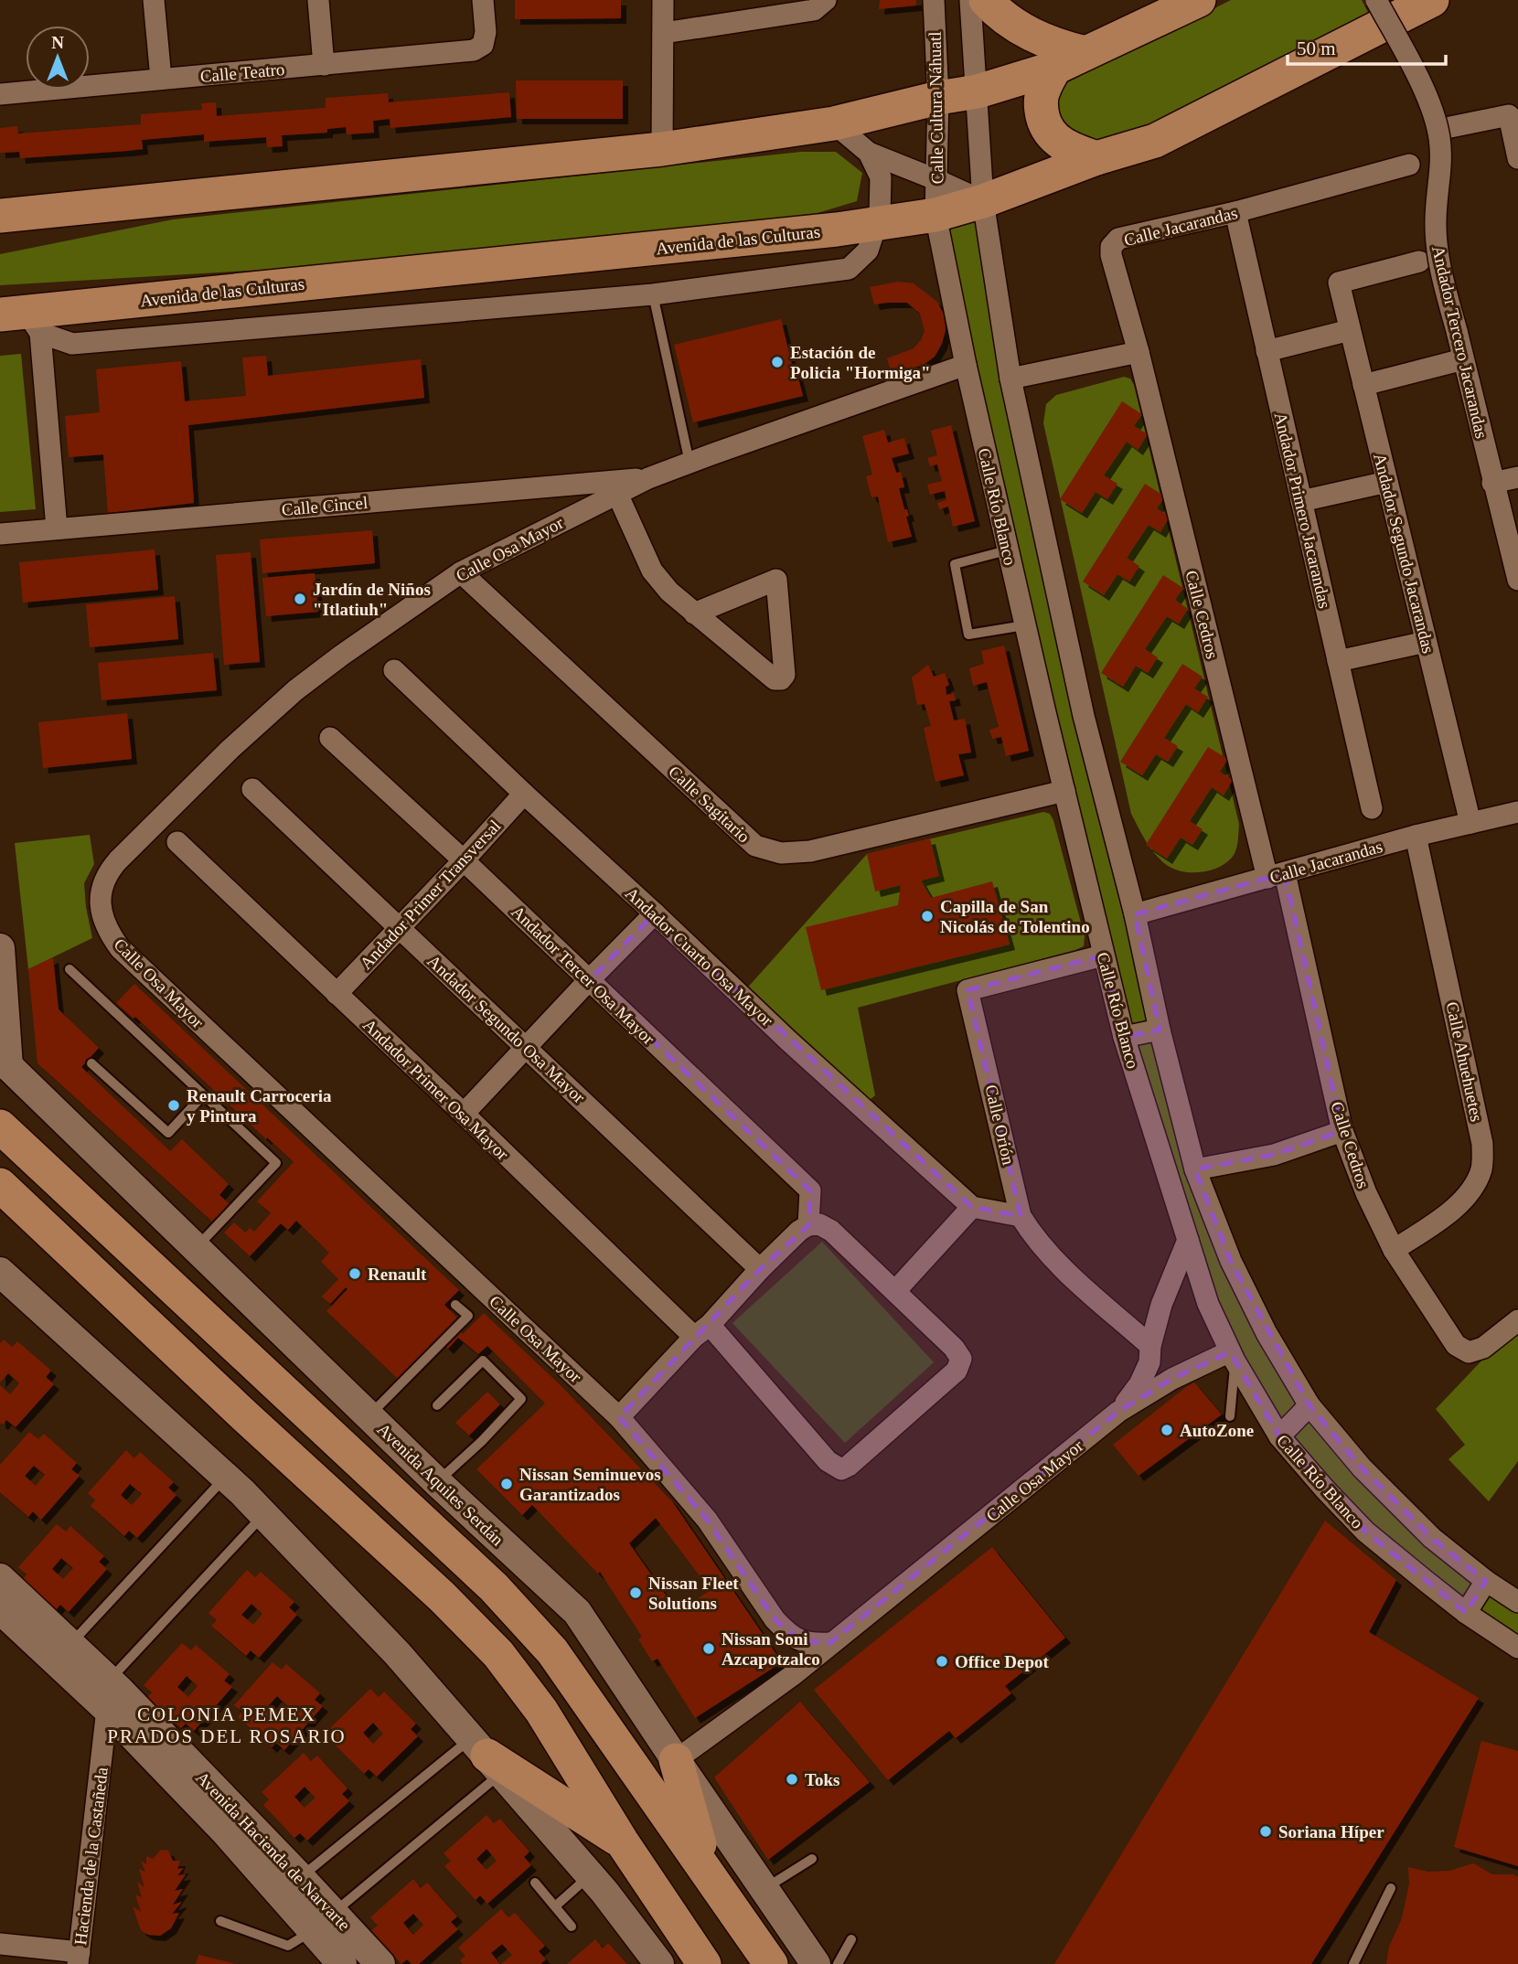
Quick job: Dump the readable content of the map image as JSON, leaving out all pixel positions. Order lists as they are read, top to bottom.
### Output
{
  "streets": {
    "main road": ["Avenida de las Culturas"],
    "street": [
      "Calle Teatro",
      "Calle Cultura Náhuatl",
      "Calle Jacarandas",
      "Andador Tercero Jacarandas",
      "Calle Cincel",
      "Calle Río Blanco",
      "Andador Primero Jacarandas",
      "Calle Osa Mayor",
      "Andador Segundo Jacarandas",
      "Calle Cedros",
      "Calle Sagitario",
      "Andador Primer Transversal",
      "Andador Cuarto Osa Mayor",
      "Andador Tercer Osa Mayor",
      "Andador Segundo Osa Mayor",
      "Calle Ahuehuetes",
      "Andador Primer Osa Mayor",
      "Calle Orión",
      "Avenida Aquiles Serdán",
      "Avenida Hacienda de Narvarte",
      "Hacienda de la Castañeda"
    ]
  },
  "crossings": [
    ["Calle Cultura Náhuatl", "Avenida de las Culturas"],
    ["Calle Cultura Náhuatl", "Calle Río Blanco"],
    ["Calle Jacarandas", "Calle Río Blanco"],
    ["Calle Jacarandas", "Andador Primero Jacarandas"],
    ["Calle Jacarandas", "Andador Segundo Jacarandas"],
    ["Calle Jacarandas", "Calle Cedros"],
    ["Calle Jacarandas", "Calle Ahuehuetes"],
    ["Avenida de las Culturas", "Calle Río Blanco"],
    ["Calle Cincel", "Calle Osa Mayor"],
    ["Calle Río Blanco", "Calle Osa Mayor"],
    ["Calle Río Blanco", "Calle Sagitario"],
    ["Calle Río Blanco", "Calle Orión"],
    ["Calle Osa Mayor", "Calle Sagitario"],
    ["Calle Osa Mayor", "Calle Orión"],
    ["Calle Osa Mayor", "Avenida Aquiles Serdán"],
    ["Calle Cedros", "Calle Ahuehuetes"],
    ["Andador Primer Transversal", "Andador Cuarto Osa Mayor"],
    ["Andador Primer Transversal", "Andador Tercer Osa Mayor"],
    ["Andador Primer Transversal", "Andador Segundo Osa Mayor"],
    ["Andador Primer Transversal", "Andador Primer Osa Mayor"],
    ["Avenida Hacienda de Narvarte", "Hacienda de la Castañeda"]
  ],
  "districts": ["COLONIA PEMEX PRADOS DEL ROSARIO"],
  "places": [
    "Estación de Policia \"Hormiga\"",
    "Jardín de Niños \"Itlatiuh\"",
    "Capilla de San Nicolás de Tolentino",
    "Renault Carroceria y Pintura",
    "Renault",
    "AutoZone",
    "Nissan Seminuevos Garantizados",
    "Nissan Fleet Solutions",
    "Nissan Soni Azcapotzalco",
    "Office Depot",
    "Toks",
    "Soriana Híper"
  ],
  "scale_bar": "50 m",
  "north": "top"
}
